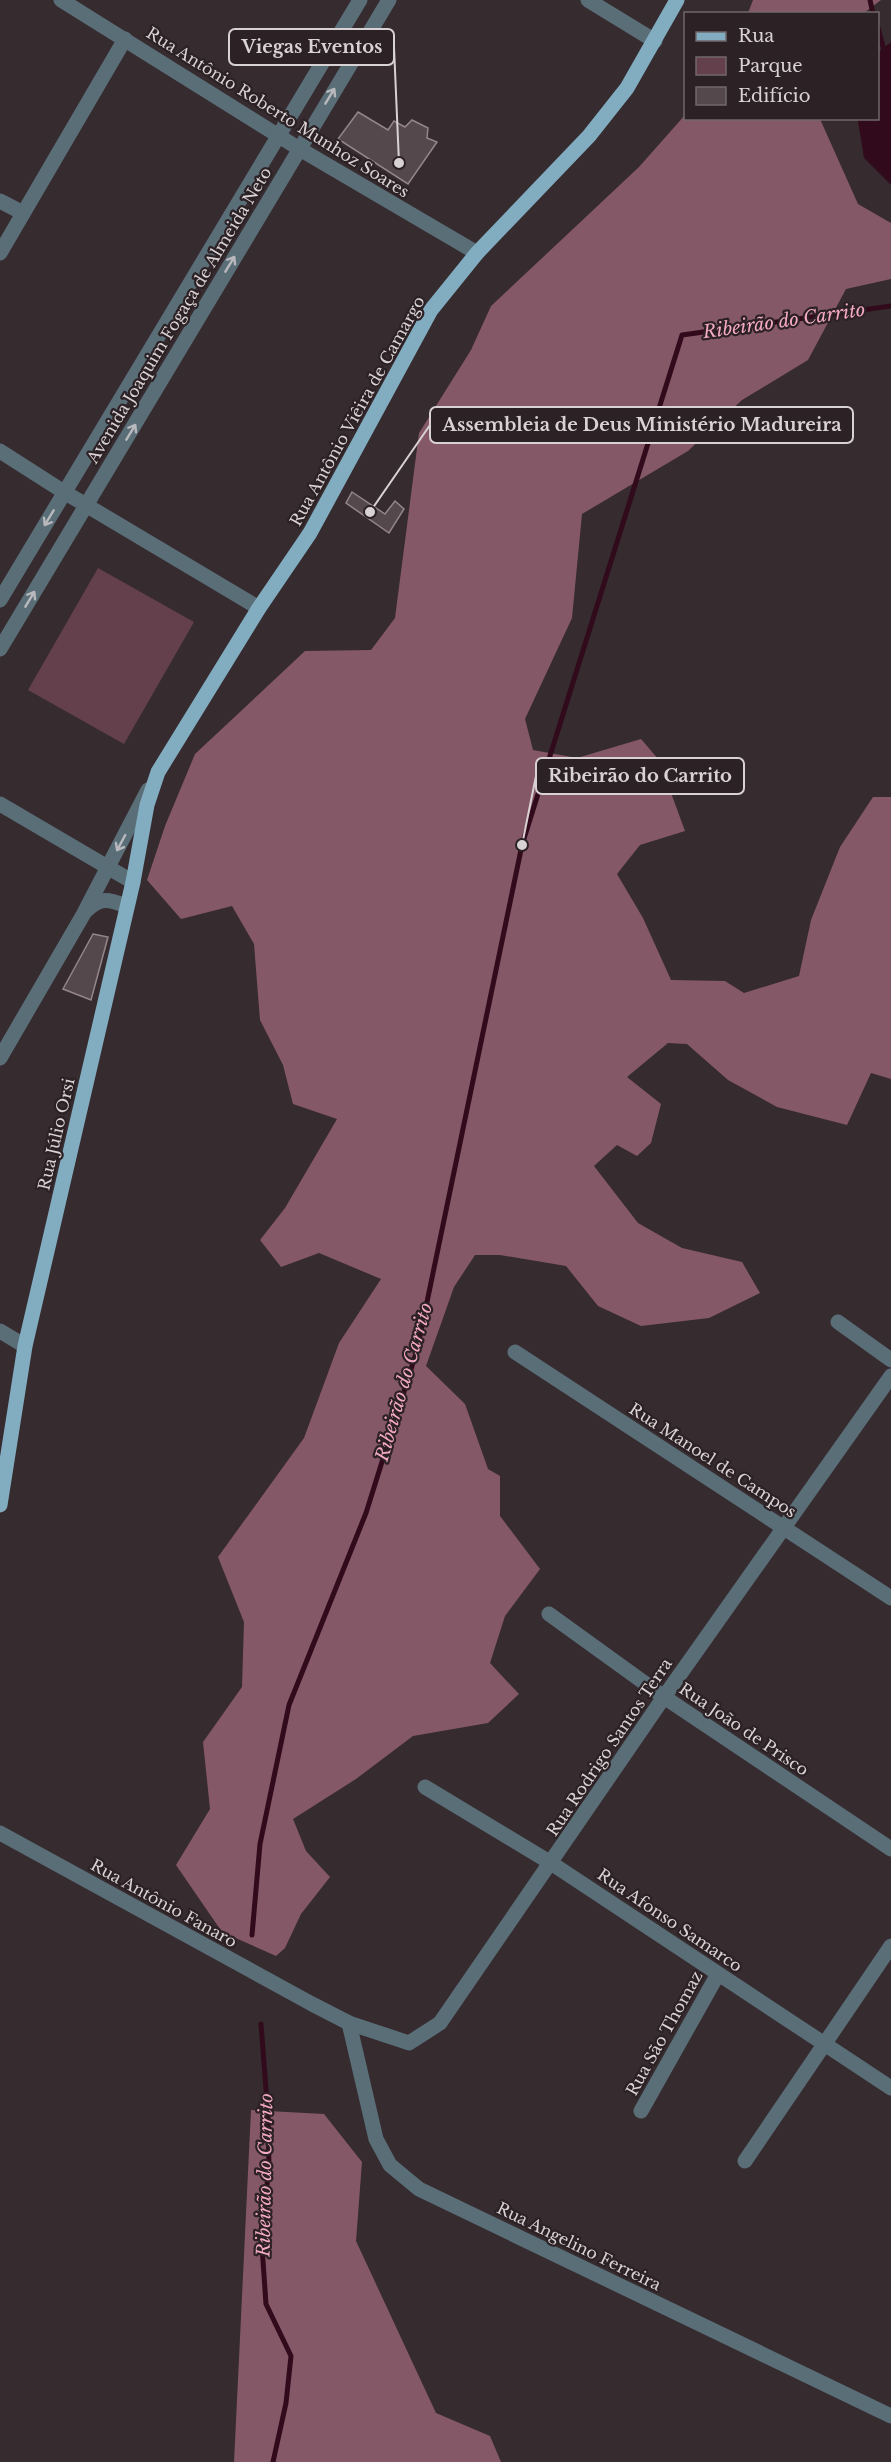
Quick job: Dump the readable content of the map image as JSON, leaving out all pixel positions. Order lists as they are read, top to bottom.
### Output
{
  "streets": {
    "main road": ["Rua Antônio Viêira de Camargo", "Rua Júlio Orsi"],
    "street": [
      "Rua Antônio Roberto Munhoz Soares",
      "Avenida Joaquim Fogaça de Almeida Neto",
      "Rua Manoel de Campos",
      "Rua João de Prisco",
      "Rua Rodrigo Santos Terra",
      "Rua Antônio Fanaro",
      "Rua Afonso Samarco",
      "Rua São Thomaz",
      "Rua Angelino Ferreira"
    ]
  },
  "crossings": [
    ["Rua Antônio Roberto Munhoz Soares", "Avenida Joaquim Fogaça de Almeida Neto"],
    ["Rua Antônio Roberto Munhoz Soares", "Rua Antônio Viêira de Camargo"],
    ["Rua Antônio Viêira de Camargo", "Rua Júlio Orsi"],
    ["Rua Manoel de Campos", "Rua Rodrigo Santos Terra"],
    ["Rua João de Prisco", "Rua Rodrigo Santos Terra"],
    ["Rua Rodrigo Santos Terra", "Rua Antônio Fanaro"],
    ["Rua Rodrigo Santos Terra", "Rua Afonso Samarco"],
    ["Rua Rodrigo Santos Terra", "Rua Angelino Ferreira"],
    ["Rua Afonso Samarco", "Rua São Thomaz"]
  ],
  "water": ["Ribeirão do Carrito"],
  "places": ["Viegas Eventos", "Assembleia de Deus Ministério Madureira", "Ribeirão do Carrito"],
  "legend": ["Rua", "Parque", "Edifício"]
}
